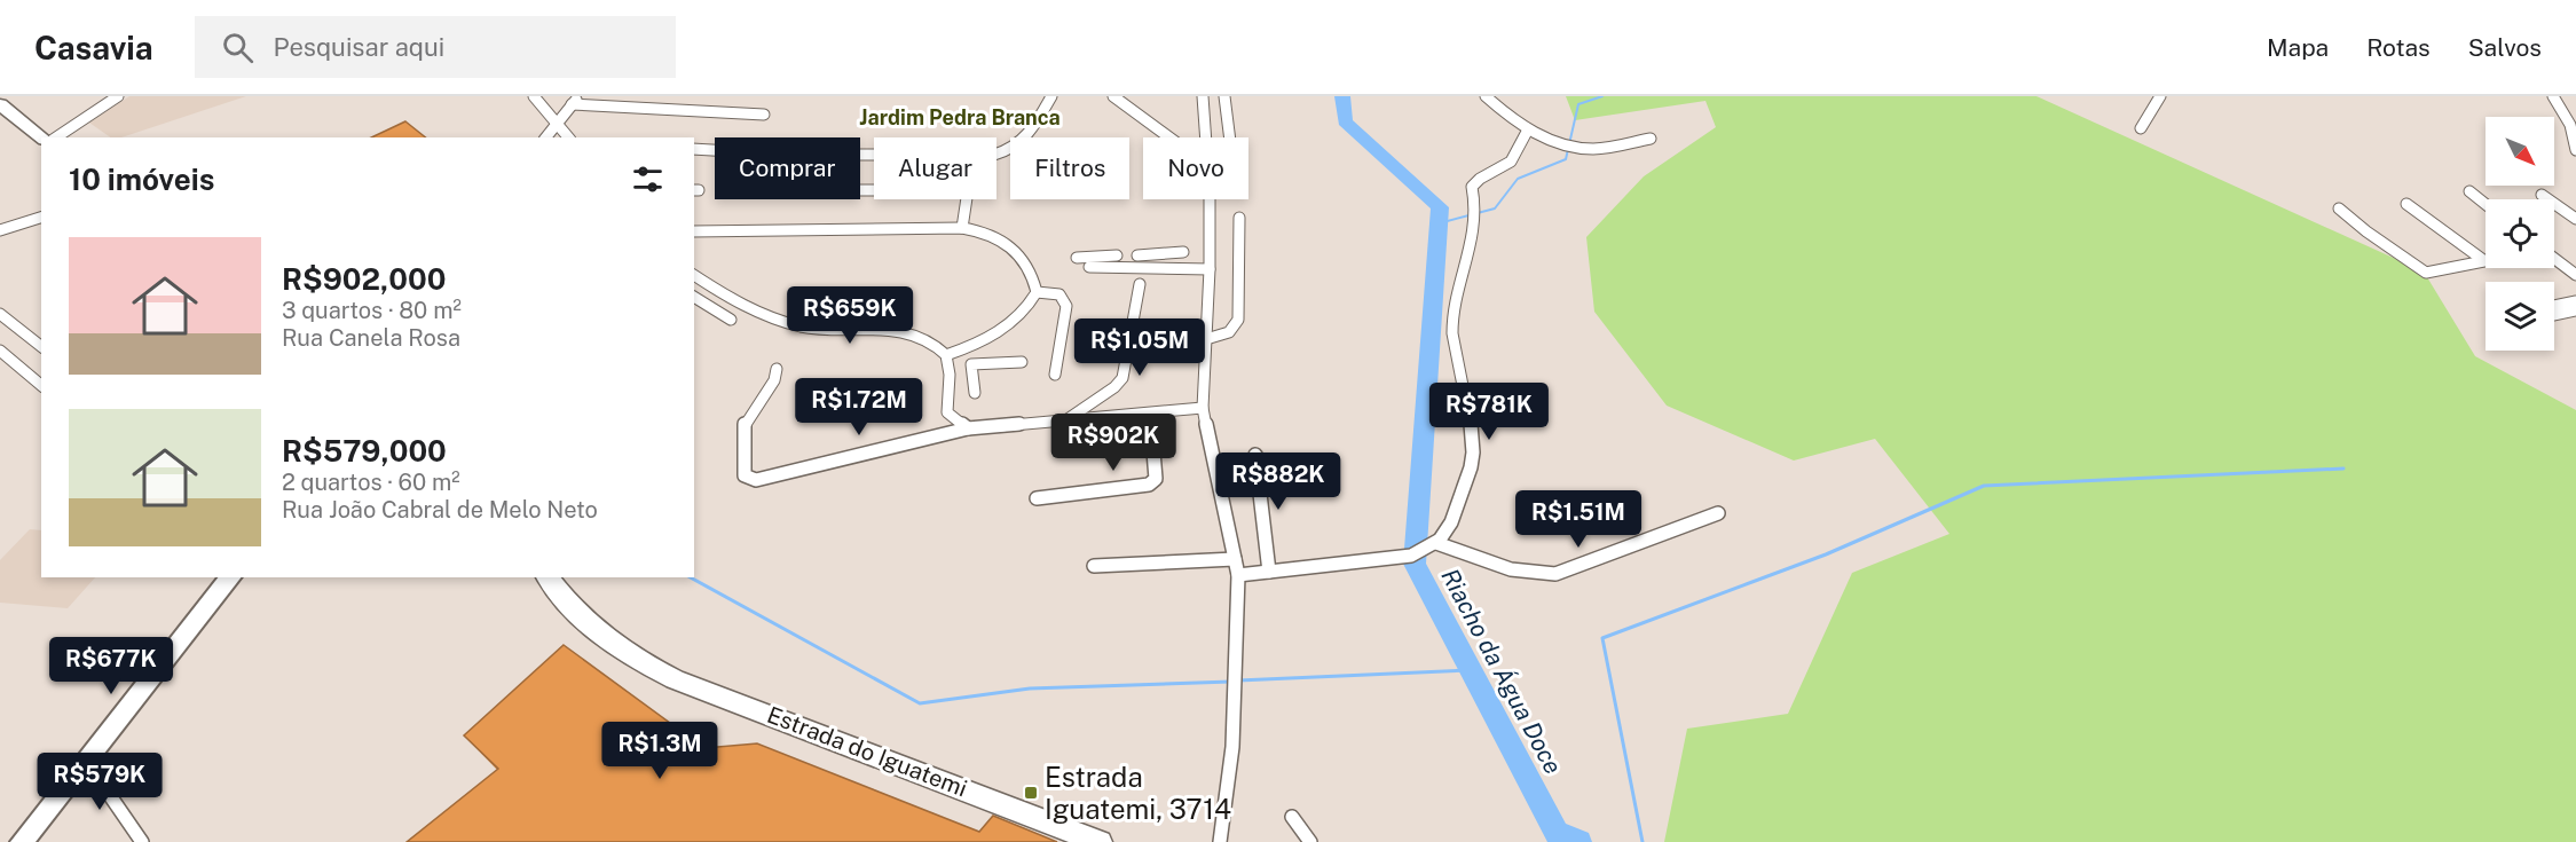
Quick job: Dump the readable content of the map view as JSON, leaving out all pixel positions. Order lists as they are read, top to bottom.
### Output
{
  "streets": {
    "main road": ["Estrada do Iguatemi"]
  },
  "districts": ["Jardim Pedra Branca"],
  "water": ["Riacho da Água Doce"],
  "places": {
    "transit": ["Estrada Iguatemi, 3714"]
  },
  "north": "bottom right",
  "page": {
    "header": "Casavia",
    "search": "Pesquisar aqui",
    "nav": ["Mapa", "Rotas", "Salvos"],
    "chip": [
      "Comprar",
      "Alugar",
      "Filtros",
      "Novo"
    ],
    "heading": "10 imóveis",
    "list": [
      {
        "name": "R$902,000",
        "note": "3 quartos · 80 m² · Rua Canela Rosa"
      },
      {
        "name": "R$579,000",
        "note": "2 quartos · 60 m² · Rua João Cabral de Melo Neto"
      }
    ],
    "price": [
      "R$659K",
      "R$1.05M",
      "R$1.72M",
      "R$781K",
      "R$902K",
      "R$882K",
      "R$1.51M",
      "R$677K",
      "R$1.3M",
      "R$579K"
    ]
  }
}
